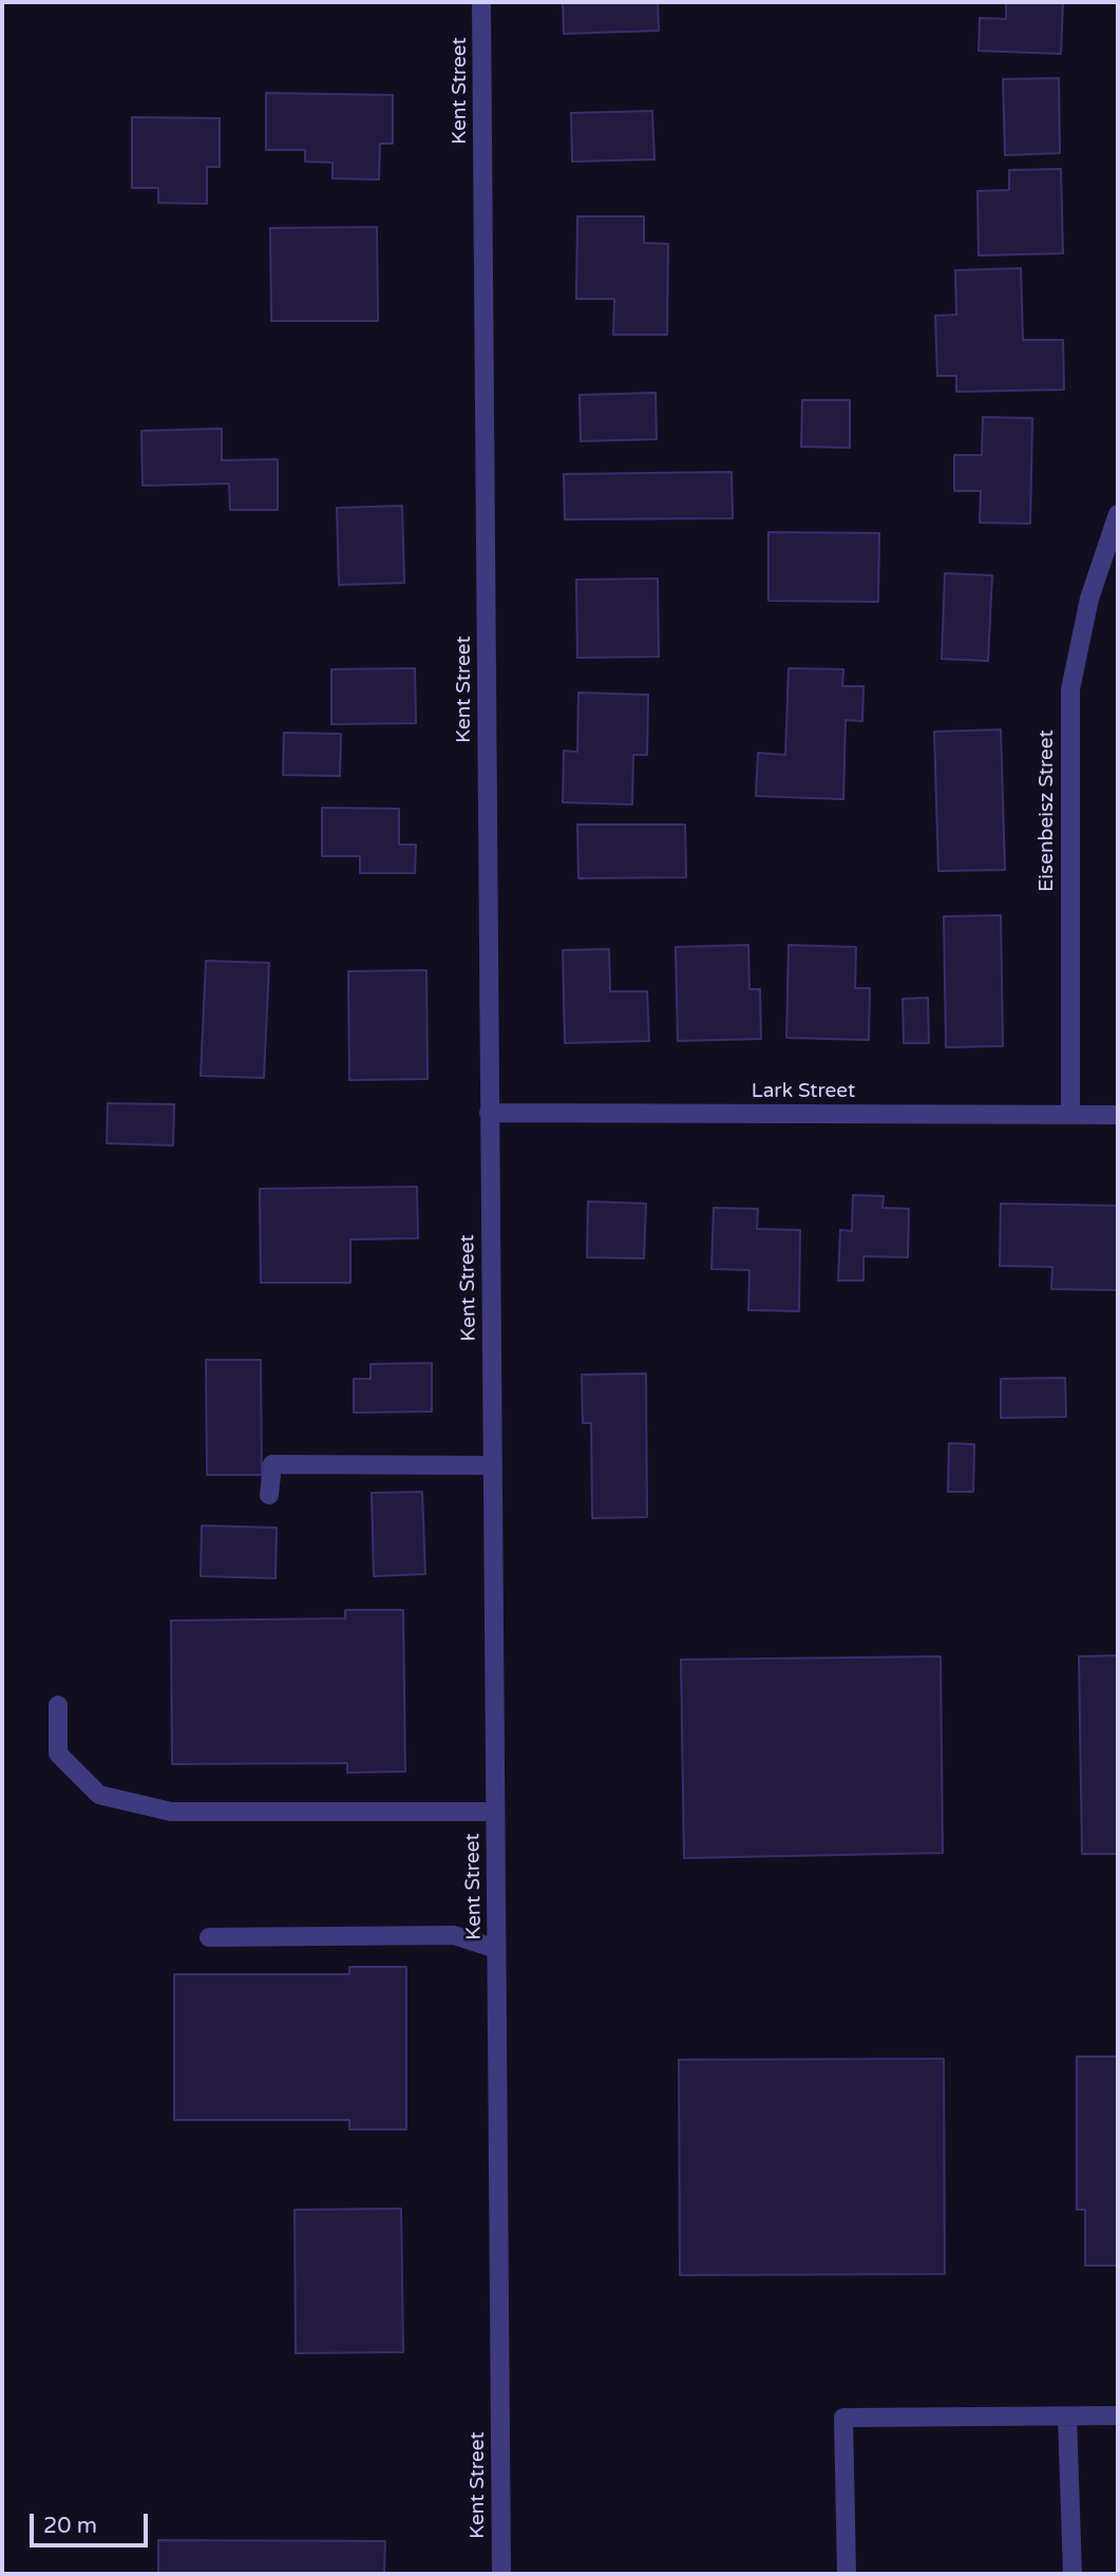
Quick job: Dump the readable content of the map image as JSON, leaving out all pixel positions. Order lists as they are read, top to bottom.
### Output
{
  "streets": {
    "street": ["Kent Street", "Eisenbeisz Street", "Lark Street"]
  },
  "crossings": [
    ["Kent Street", "Lark Street"],
    ["Eisenbeisz Street", "Lark Street"]
  ],
  "scale_bar": "20 m"
}
